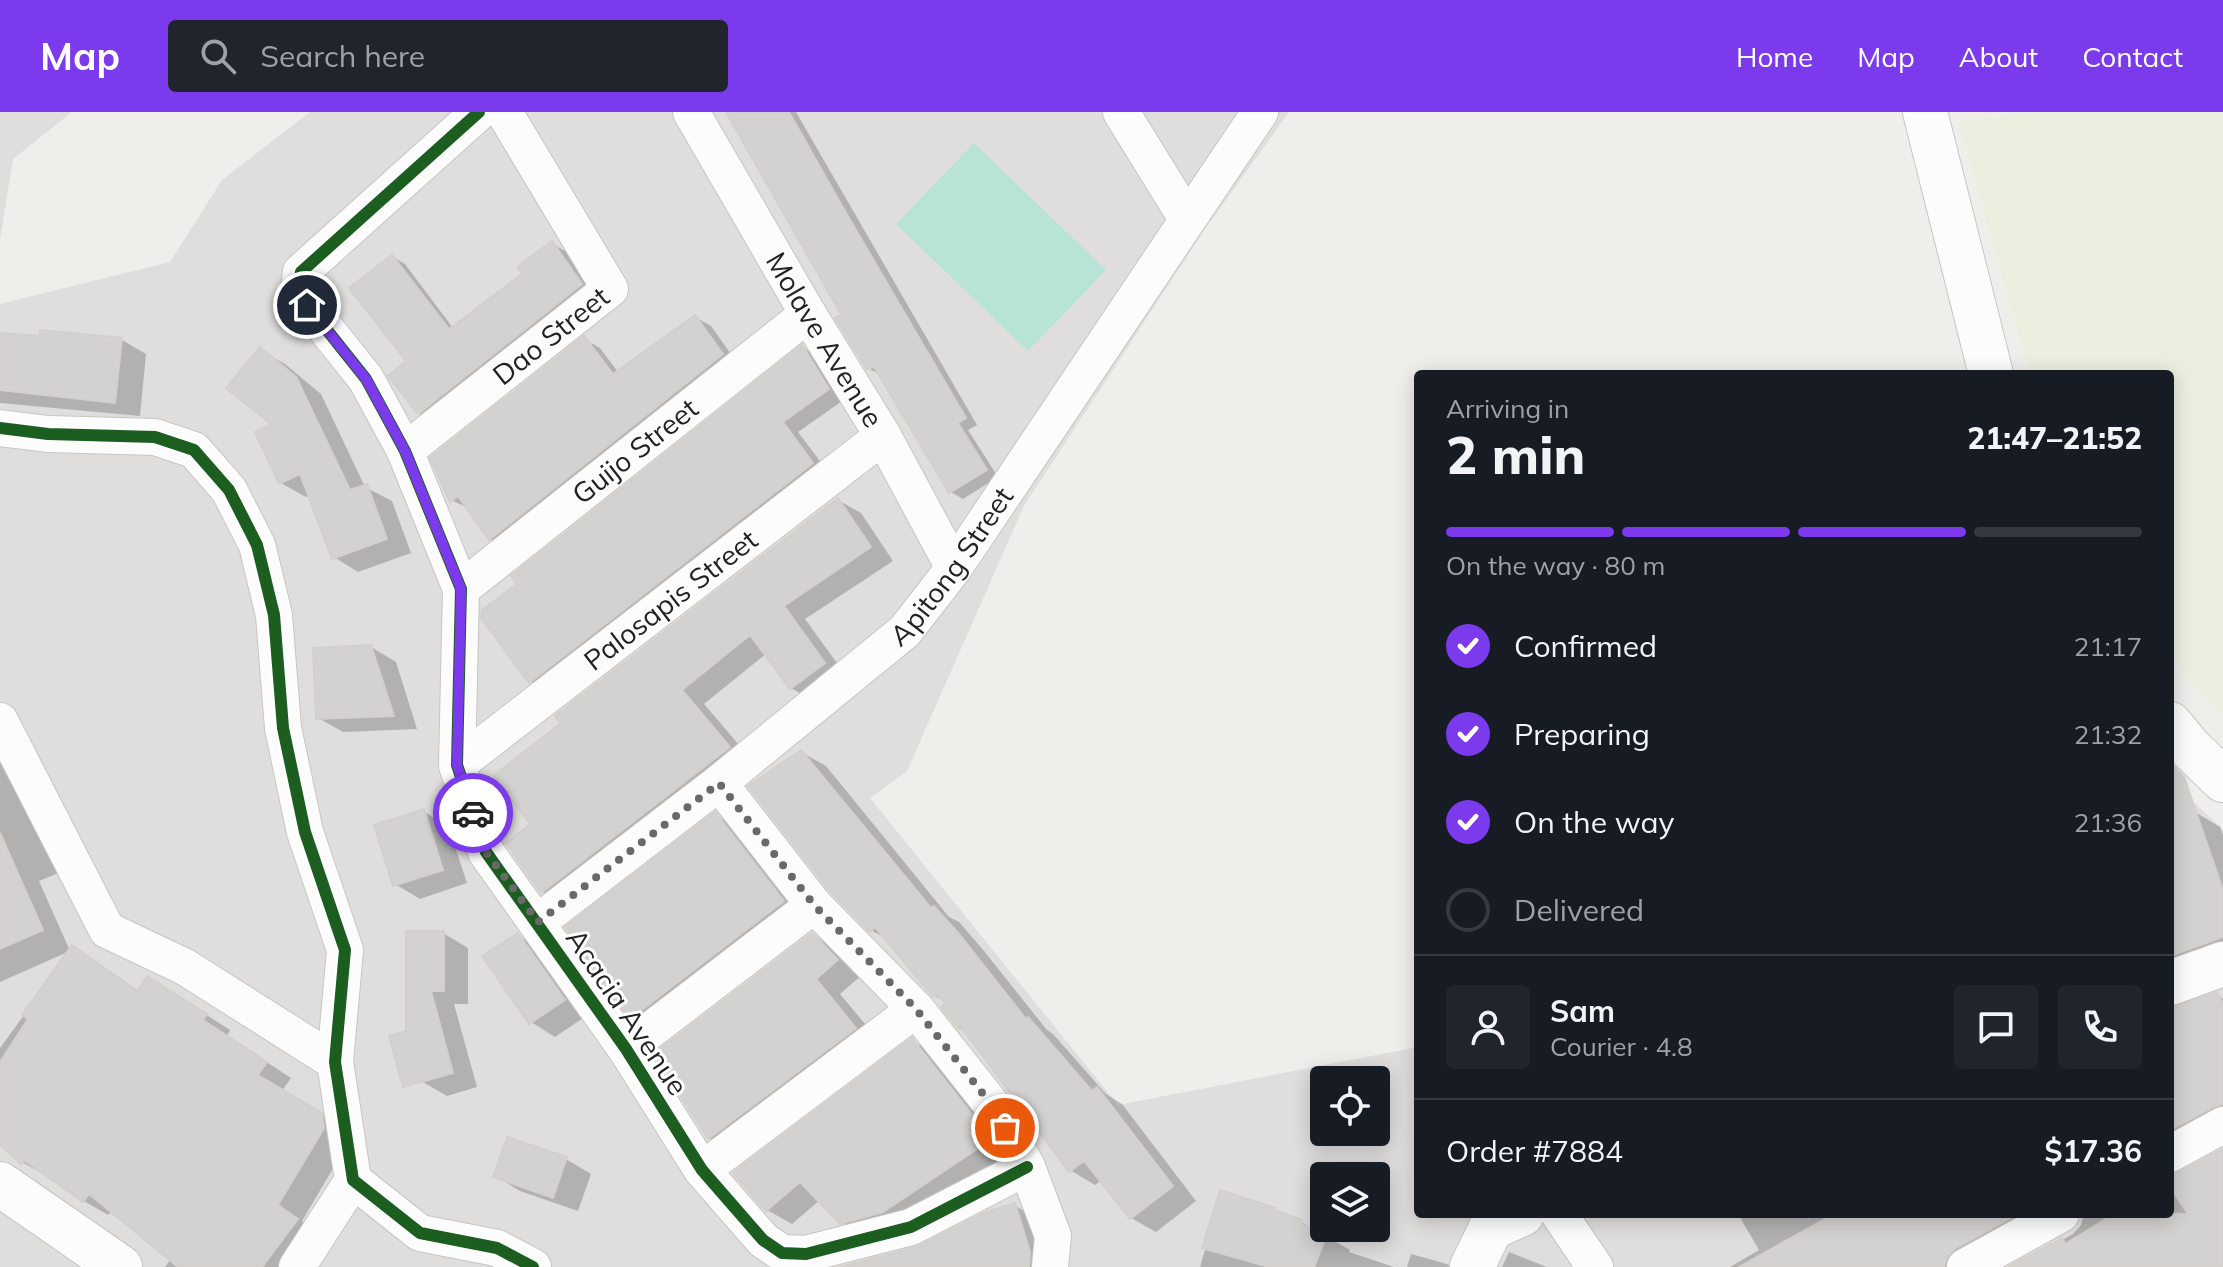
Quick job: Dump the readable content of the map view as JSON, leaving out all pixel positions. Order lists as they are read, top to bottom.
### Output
{
  "streets": {
    "street": [
      "Dao Street",
      "Molave Avenue",
      "Guijo Street",
      "Apitong Street",
      "Palosapis Street",
      "Acacia Avenue"
    ]
  },
  "crossings": [
    ["Dao Street", "Acacia Avenue"],
    ["Molave Avenue", "Guijo Street"],
    ["Molave Avenue", "Apitong Street"],
    ["Molave Avenue", "Palosapis Street"],
    ["Guijo Street", "Acacia Avenue"],
    ["Apitong Street", "Acacia Avenue"],
    ["Palosapis Street", "Acacia Avenue"]
  ],
  "page": {
    "header": "Map",
    "search": "Search here",
    "nav": [
      "Home",
      "Map",
      "About",
      "Contact"
    ],
    "heading": ["2 min", "Arriving in", "21:47–21:52"],
    "panel": [
      "Sam",
      "Courier · 4.8",
      "Order #7884",
      "$17.36"
    ],
    "bar": "On the way · 80 m",
    "list": [
      ["Confirmed", "21:17"],
      ["Preparing", "21:32"],
      ["On the way", "21:36"],
      "Delivered"
    ]
  }
}
